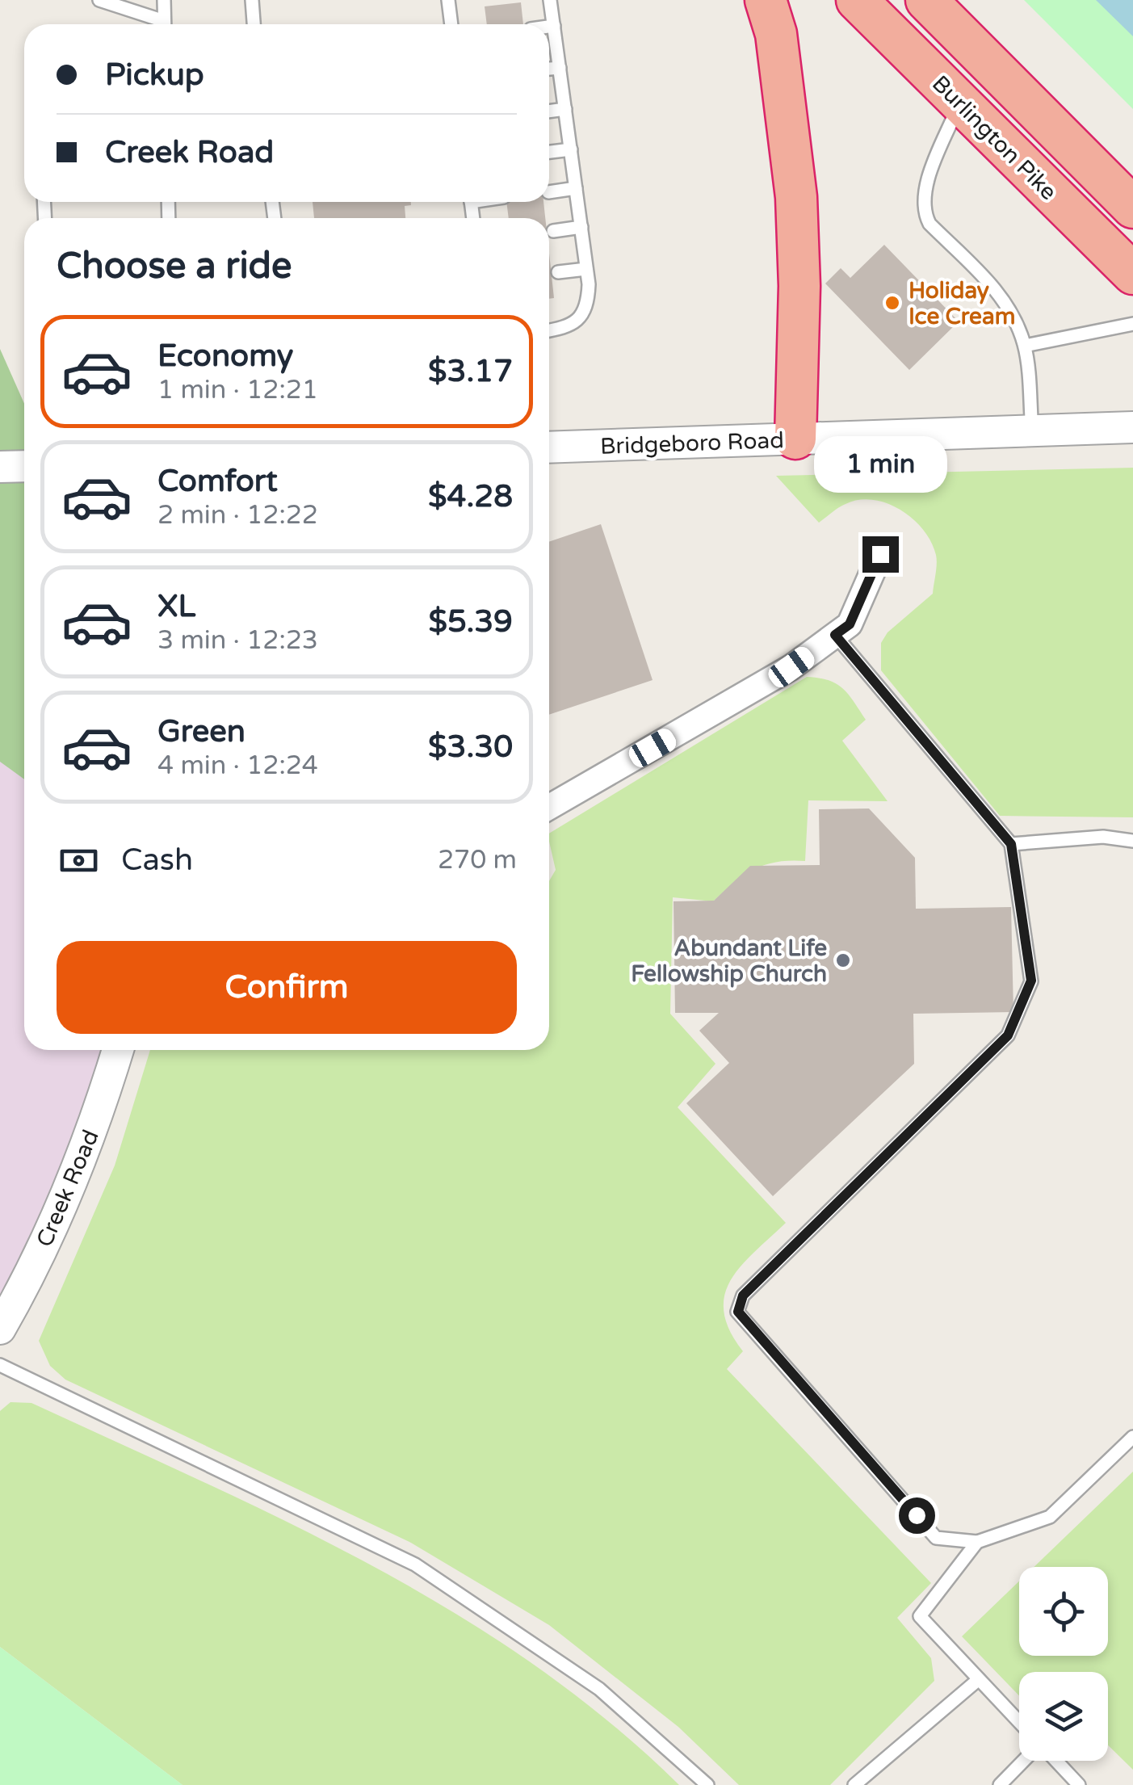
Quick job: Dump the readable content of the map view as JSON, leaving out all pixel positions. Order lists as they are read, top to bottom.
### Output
{
  "streets": {
    "highway": ["Burlington Pike"],
    "street": ["Bridgeboro Road", "Creek Road"]
  },
  "places": ["Holiday Ice Cream", "Abundant Life Fellowship Church"],
  "page": {
    "banner": ["Pickup", "Creek Road"],
    "heading": "Choose a ride",
    "list": [
      {
        "name": "Economy",
        "note": "1 min · 12:21",
        "value": "$3.17"
      },
      {
        "name": "Comfort",
        "note": "2 min · 12:22",
        "value": "$4.28"
      },
      {
        "name": "XL",
        "note": "3 min · 12:23",
        "value": "$5.39"
      },
      {
        "name": "Green",
        "note": "4 min · 12:24",
        "value": "$3.30"
      }
    ],
    "bubble": "1 min",
    "pay": ["Cash", "270 m"],
    "buttons": "Confirm"
  }
}
